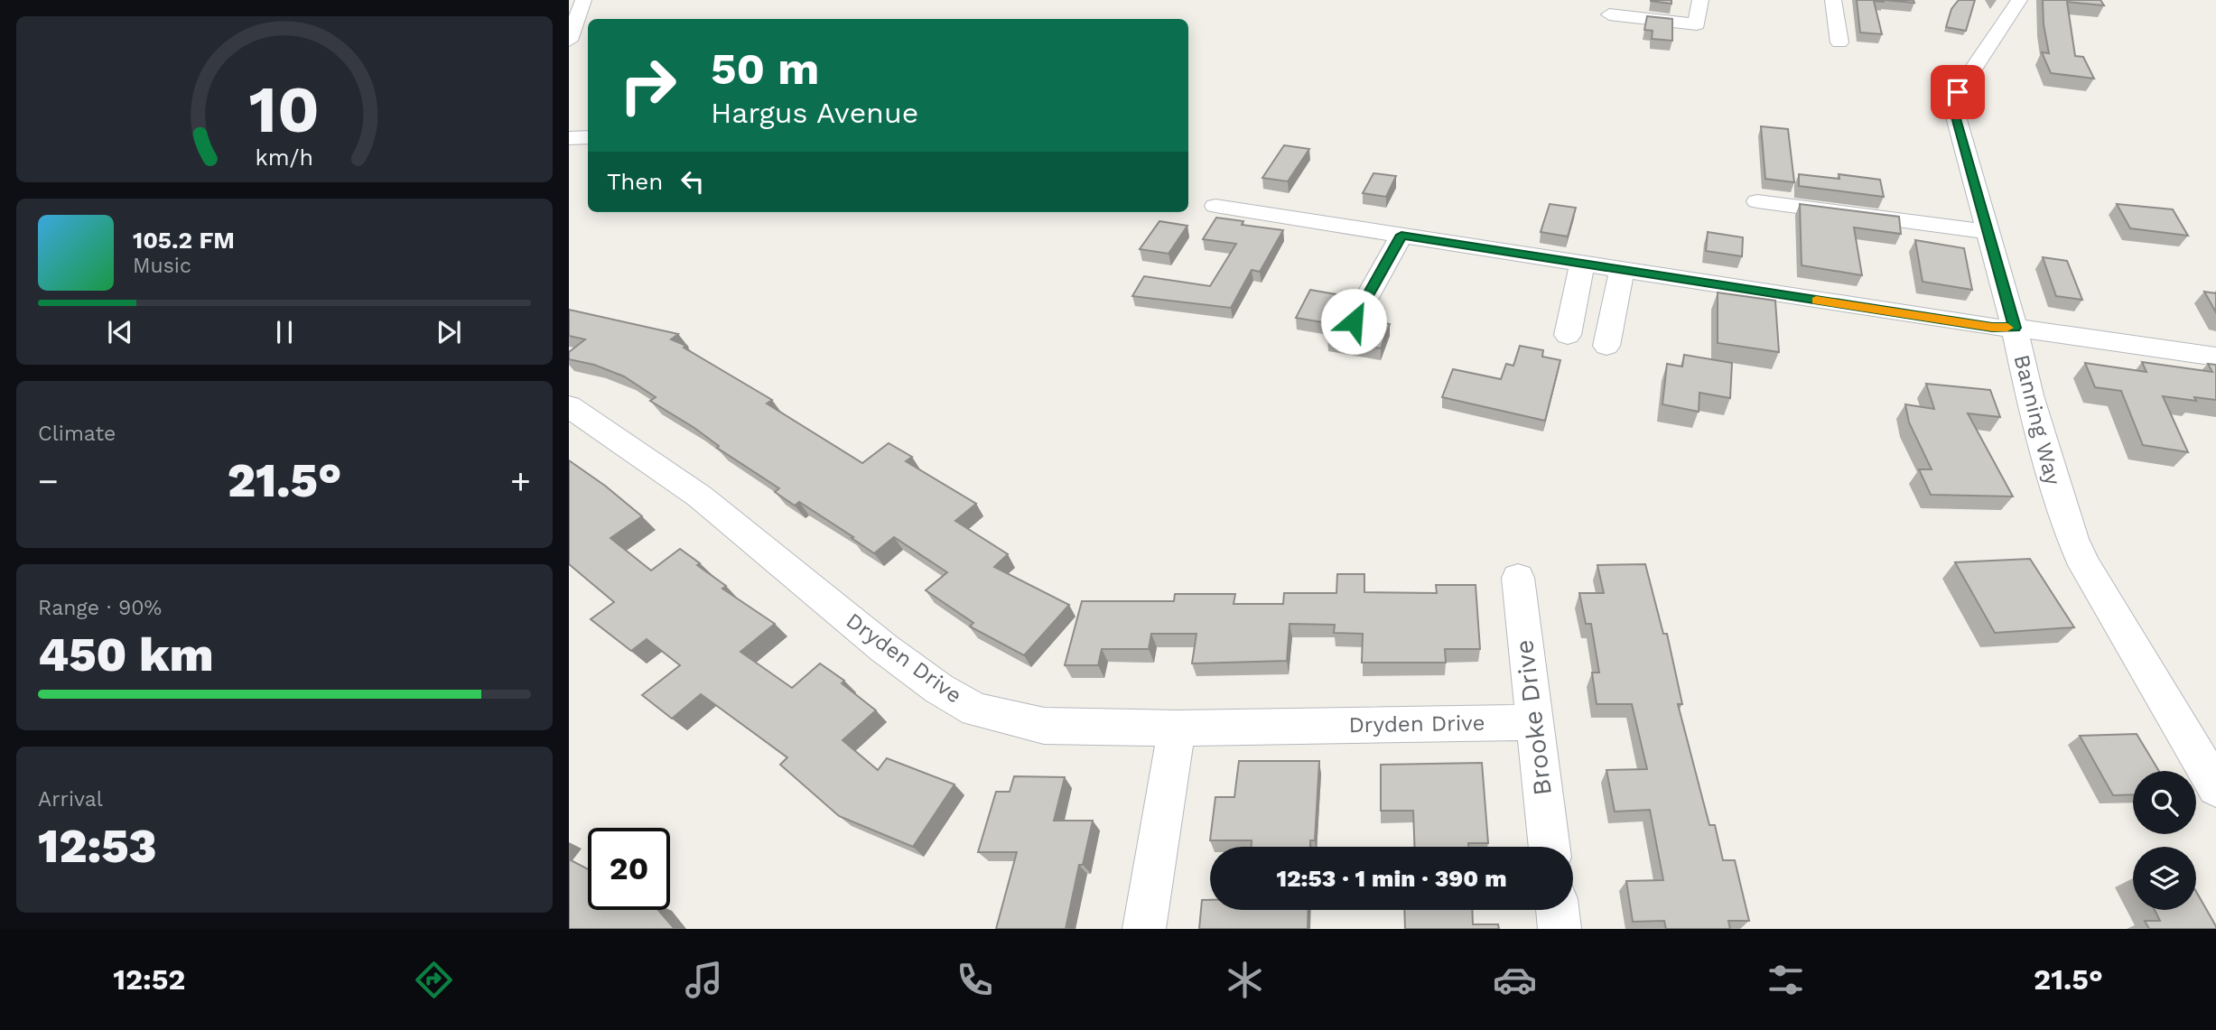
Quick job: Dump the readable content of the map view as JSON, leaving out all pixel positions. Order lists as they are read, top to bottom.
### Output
{
  "streets": {
    "street": ["Banning Way", "Dryden Drive", "Brooke Drive"]
  },
  "crossings": [
    ["Dryden Drive", "Brooke Drive"]
  ],
  "page": {
    "turn": ["50 m", "Hargus Avenue"],
    "then": "Then",
    "song": ["105.2 FM", "Music"],
    "tile": [
      "Climate",
      ["Range · 90%", "450 km"],
      ["Arrival", "12:53"]
    ],
    "heat": ["−", "21.5°", "+"],
    "limit": "20",
    "trip": "12:53 · 1 min · 390 m",
    "tabs": ["12:52", "21.5°"],
    "gauge": ["10", "km/h"]
  }
}
